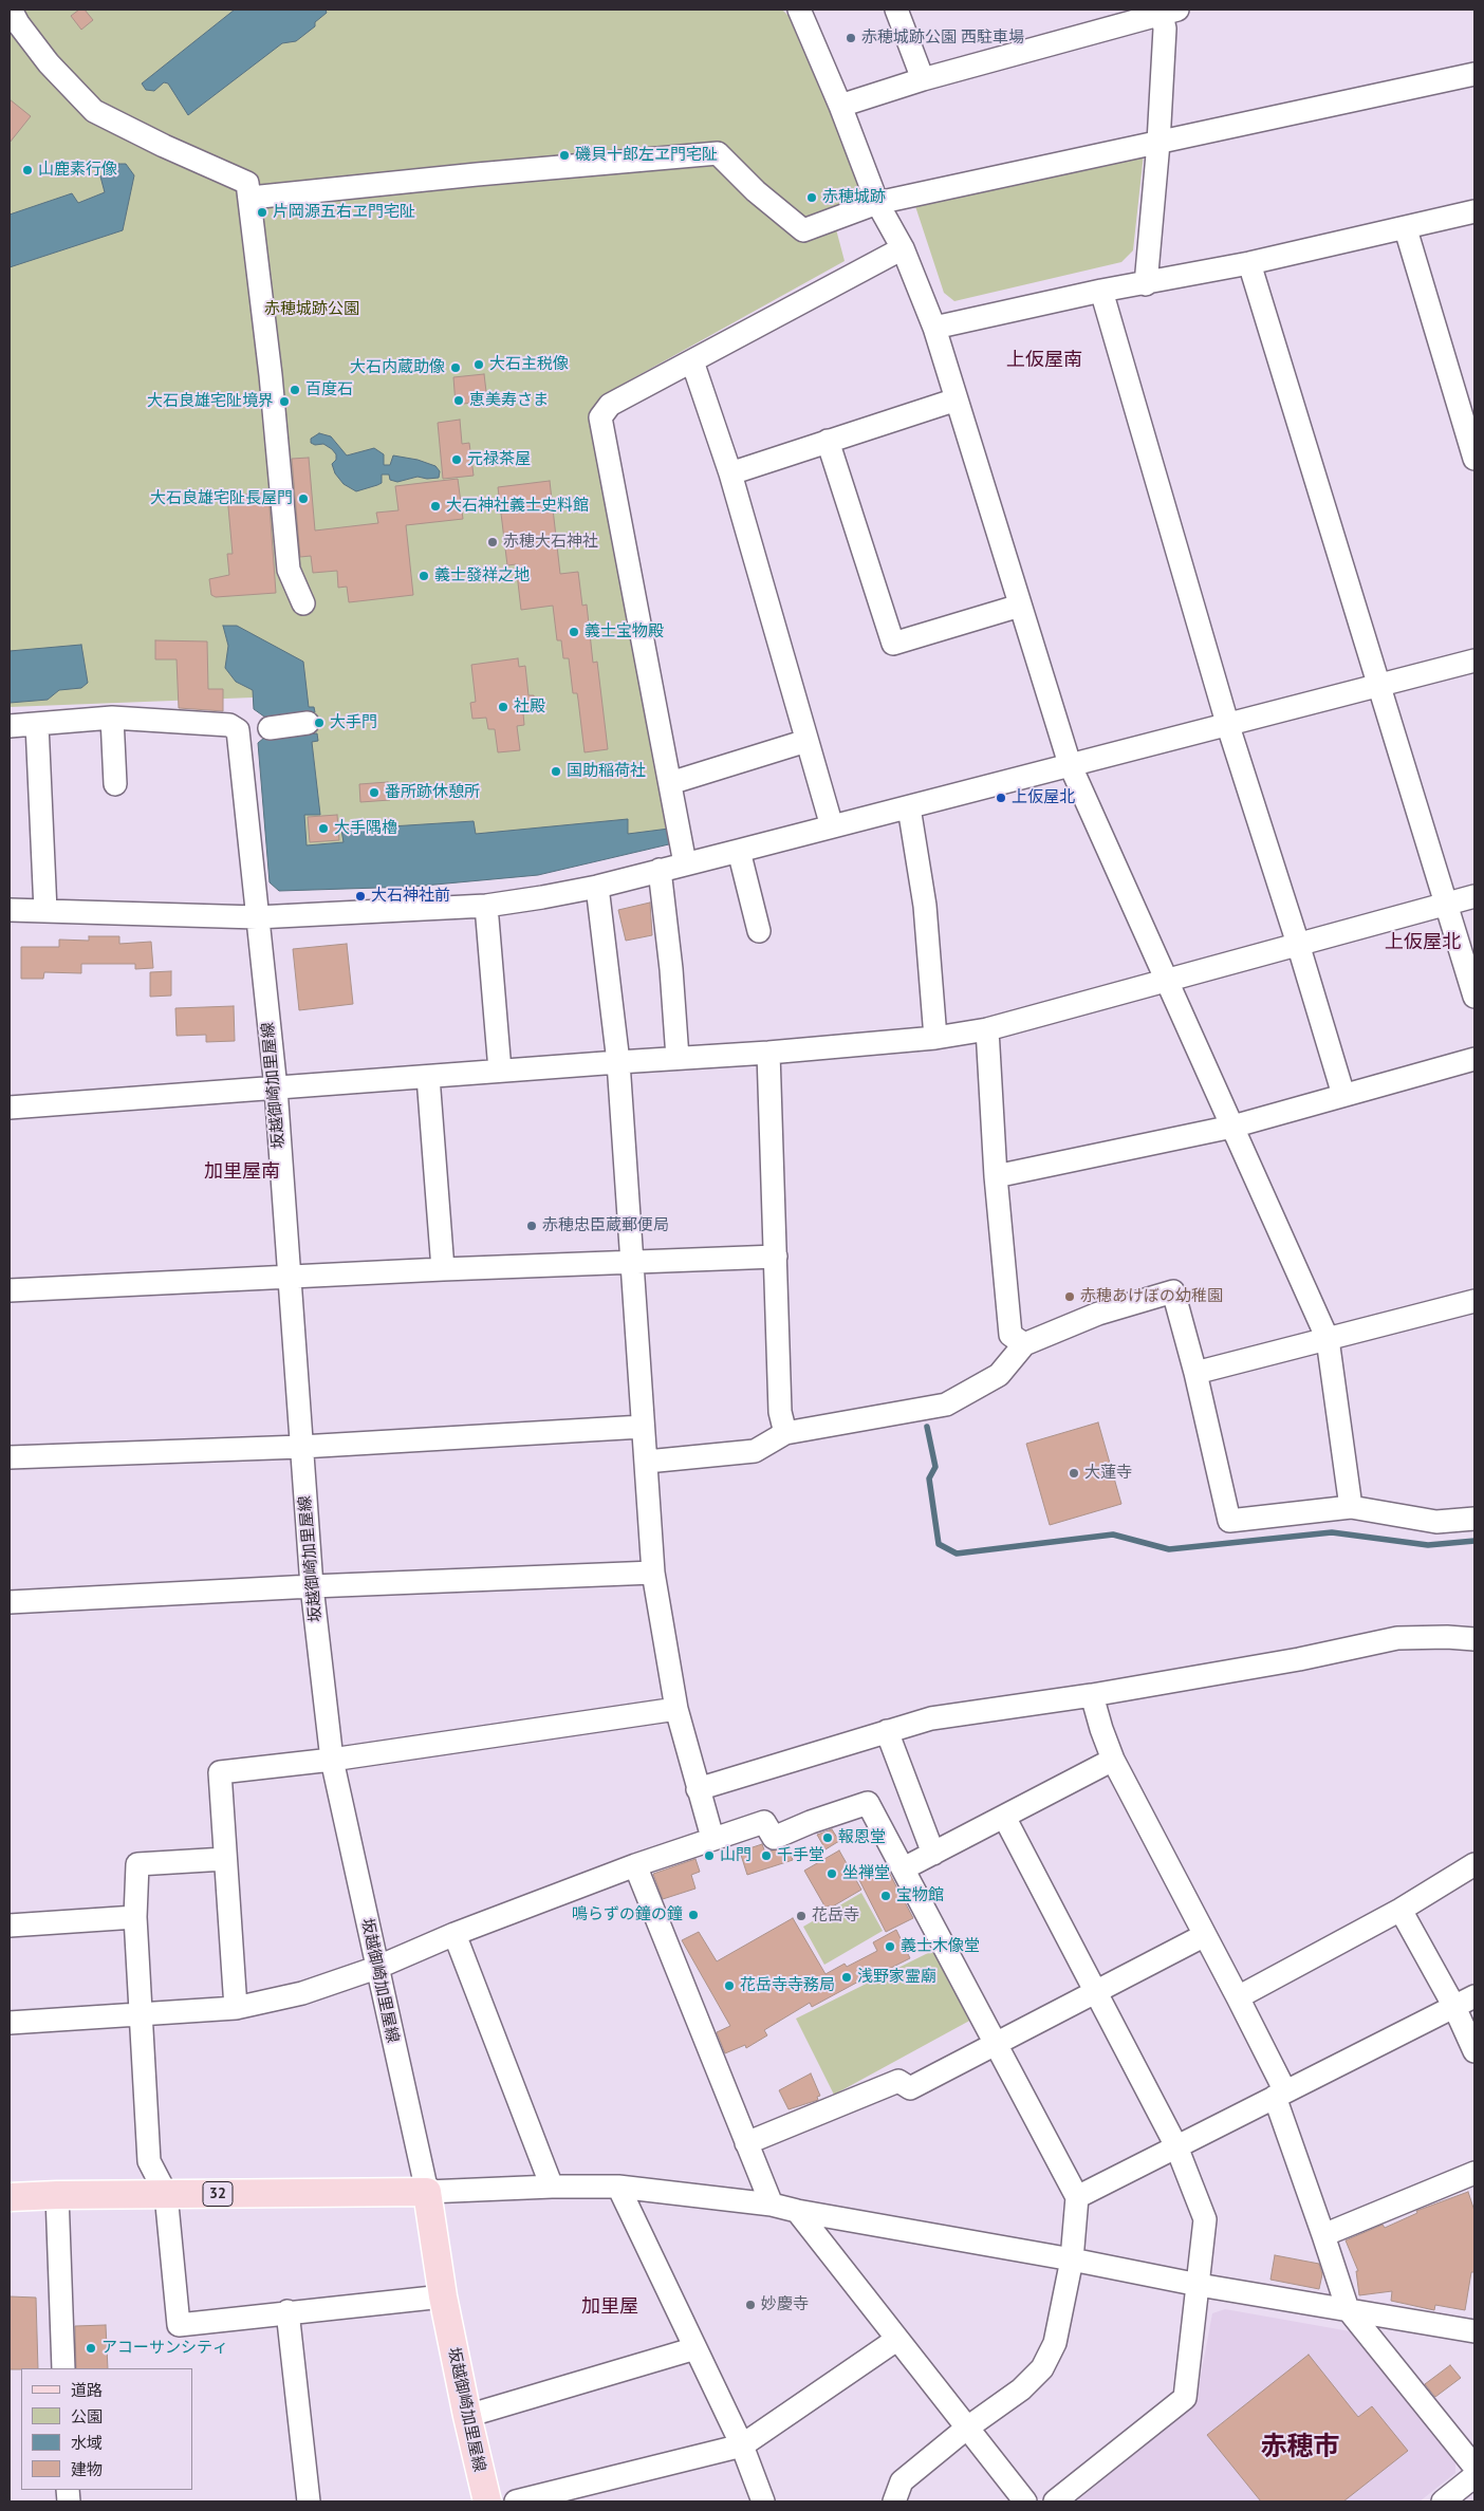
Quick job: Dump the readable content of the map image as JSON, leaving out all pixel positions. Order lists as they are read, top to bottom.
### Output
{
  "streets": {
    "main road": ["坂越御崎加里屋線", "32"]
  },
  "crossings": [
    ["坂越御崎加里屋線", "32"]
  ],
  "districts": [
    "上仮屋南",
    "上仮屋北",
    "加里屋南",
    "加里屋",
    "赤穂市"
  ],
  "parks": ["赤穂城跡公園"],
  "places": [
    "赤穂城跡公園 西駐車場",
    "磯貝十郎左ヱ門宅阯",
    "山鹿素行像",
    "赤穂城跡",
    "片岡源五右ヱ門宅阯",
    "大石主税像",
    "大石内蔵助像",
    "百度石",
    "恵美寿さま",
    "大石良雄宅阯境界",
    "元禄茶屋",
    "大石良雄宅阯長屋門",
    "大石神社義士史料館",
    "赤穂大石神社",
    "義士發祥之地",
    "義士宝物殿",
    "社殿",
    "大手門",
    "国助稲荷社",
    "番所跡休憩所",
    "上仮屋北",
    "大手隅櫓",
    "大石神社前",
    "赤穂忠臣蔵郵便局",
    "赤穂あけぼの幼稚園",
    "大蓮寺",
    "報恩堂",
    "山門",
    "千手堂",
    "坐禅堂",
    "宝物館",
    "鳴らずの鐘の鐘",
    "花岳寺",
    "義士木像堂",
    "浅野家霊廟",
    "花岳寺寺務局",
    "妙慶寺",
    "アコーサンシティ"
  ],
  "legend": [
    "道路",
    "公園",
    "水域",
    "建物"
  ]
}
